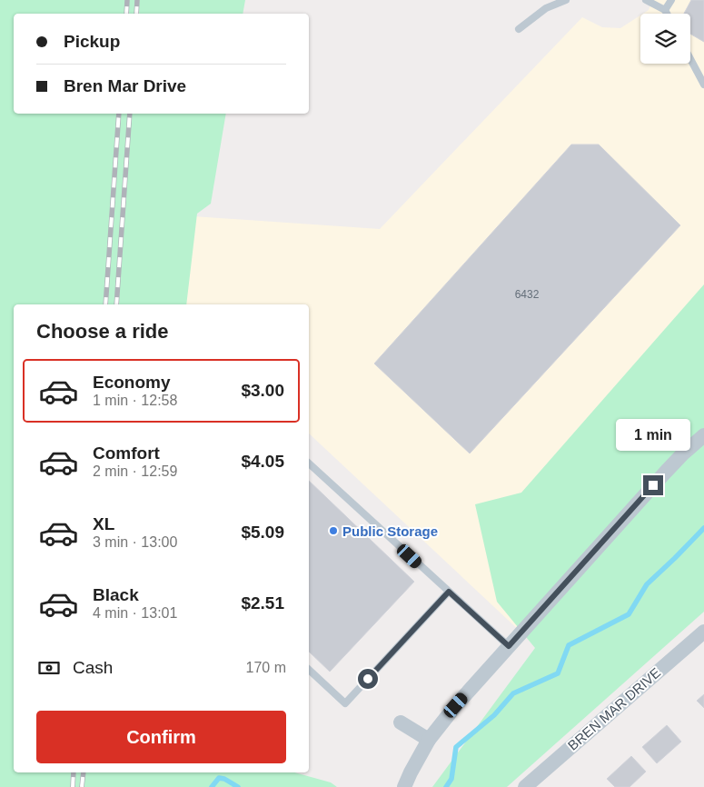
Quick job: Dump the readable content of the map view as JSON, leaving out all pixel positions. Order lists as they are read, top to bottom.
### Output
{
  "streets": {
    "street": ["BREN MAR DRIVE"]
  },
  "places": ["Public Storage"],
  "house_numbers": ["6432"],
  "page": {
    "banner": ["Pickup", "Bren Mar Drive"],
    "heading": "Choose a ride",
    "list": [
      {
        "name": "Economy",
        "note": "1 min · 12:58",
        "value": "$3.00"
      },
      {
        "name": "Comfort",
        "note": "2 min · 12:59",
        "value": "$4.05"
      },
      {
        "name": "XL",
        "note": "3 min · 13:00",
        "value": "$5.09"
      },
      {
        "name": "Black",
        "note": "4 min · 13:01",
        "value": "$2.51"
      }
    ],
    "bubble": "1 min",
    "pay": ["Cash", "170 m"],
    "buttons": "Confirm"
  }
}
